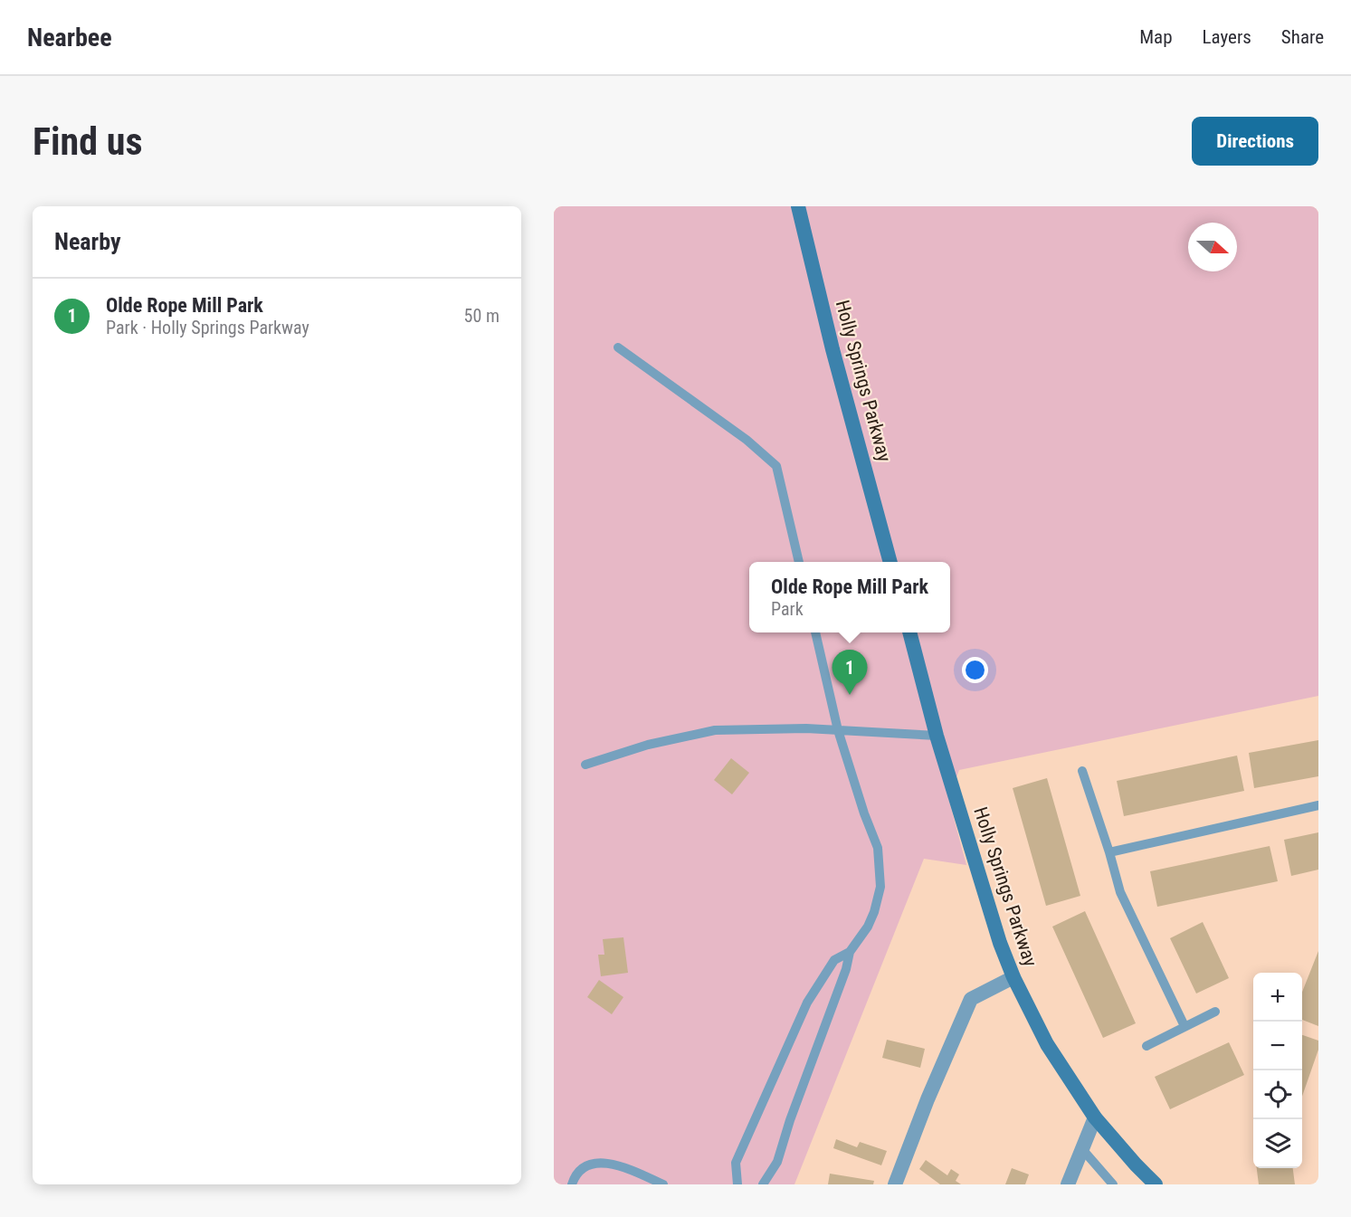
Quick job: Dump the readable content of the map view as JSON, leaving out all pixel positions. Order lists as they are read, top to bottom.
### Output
{
  "streets": {
    "main road": ["Holly Springs Parkway"]
  },
  "north": "right",
  "page": {
    "header": "Nearbee",
    "nav": ["Map", "Layers", "Share"],
    "buttons": "Directions",
    "title": "Find us",
    "heading": "Nearby",
    "list": [
      {
        "mark": "1",
        "name": "Olde Rope Mill Park",
        "note": "Park · Holly Springs Parkway",
        "value": "50 m"
      }
    ],
    "popup": ["Olde Rope Mill Park", "Park"],
    "pins": "1",
    "map_buttons": ["+", "−"]
  }
}
